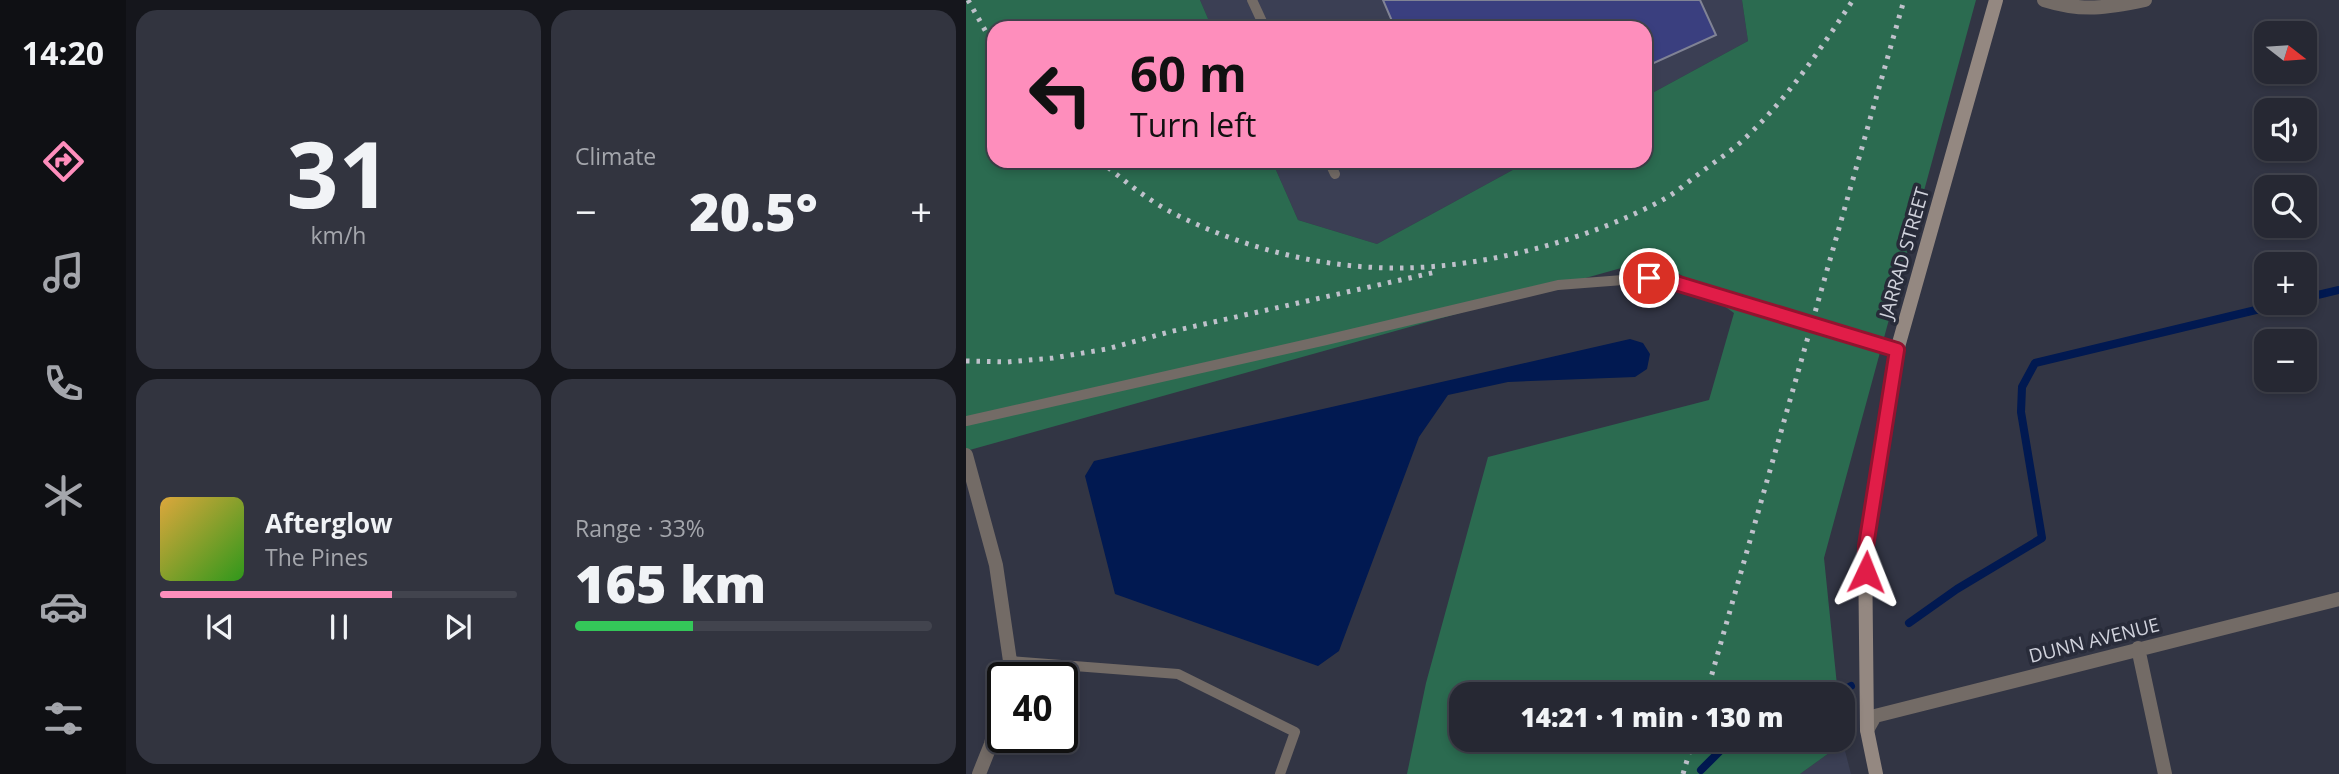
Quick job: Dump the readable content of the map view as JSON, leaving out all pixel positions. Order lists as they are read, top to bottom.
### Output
{
  "streets": {
    "street": ["JARRAD STREET", "DUNN AVENUE"]
  },
  "crossings": [
    ["JARRAD STREET", "DUNN AVENUE"]
  ],
  "north": "right",
  "page": {
    "tabs": "14:20",
    "tile": [
      ["31", "km/h"],
      "Climate",
      ["Range · 33%", "165 km"]
    ],
    "map_buttons": ["+", "−"],
    "turn": ["60 m", "Turn left"],
    "heat": ["−", "20.5°", "+"],
    "song": ["Afterglow", "The Pines"],
    "limit": "40",
    "trip": "14:21 · 1 min · 130 m"
  }
}
